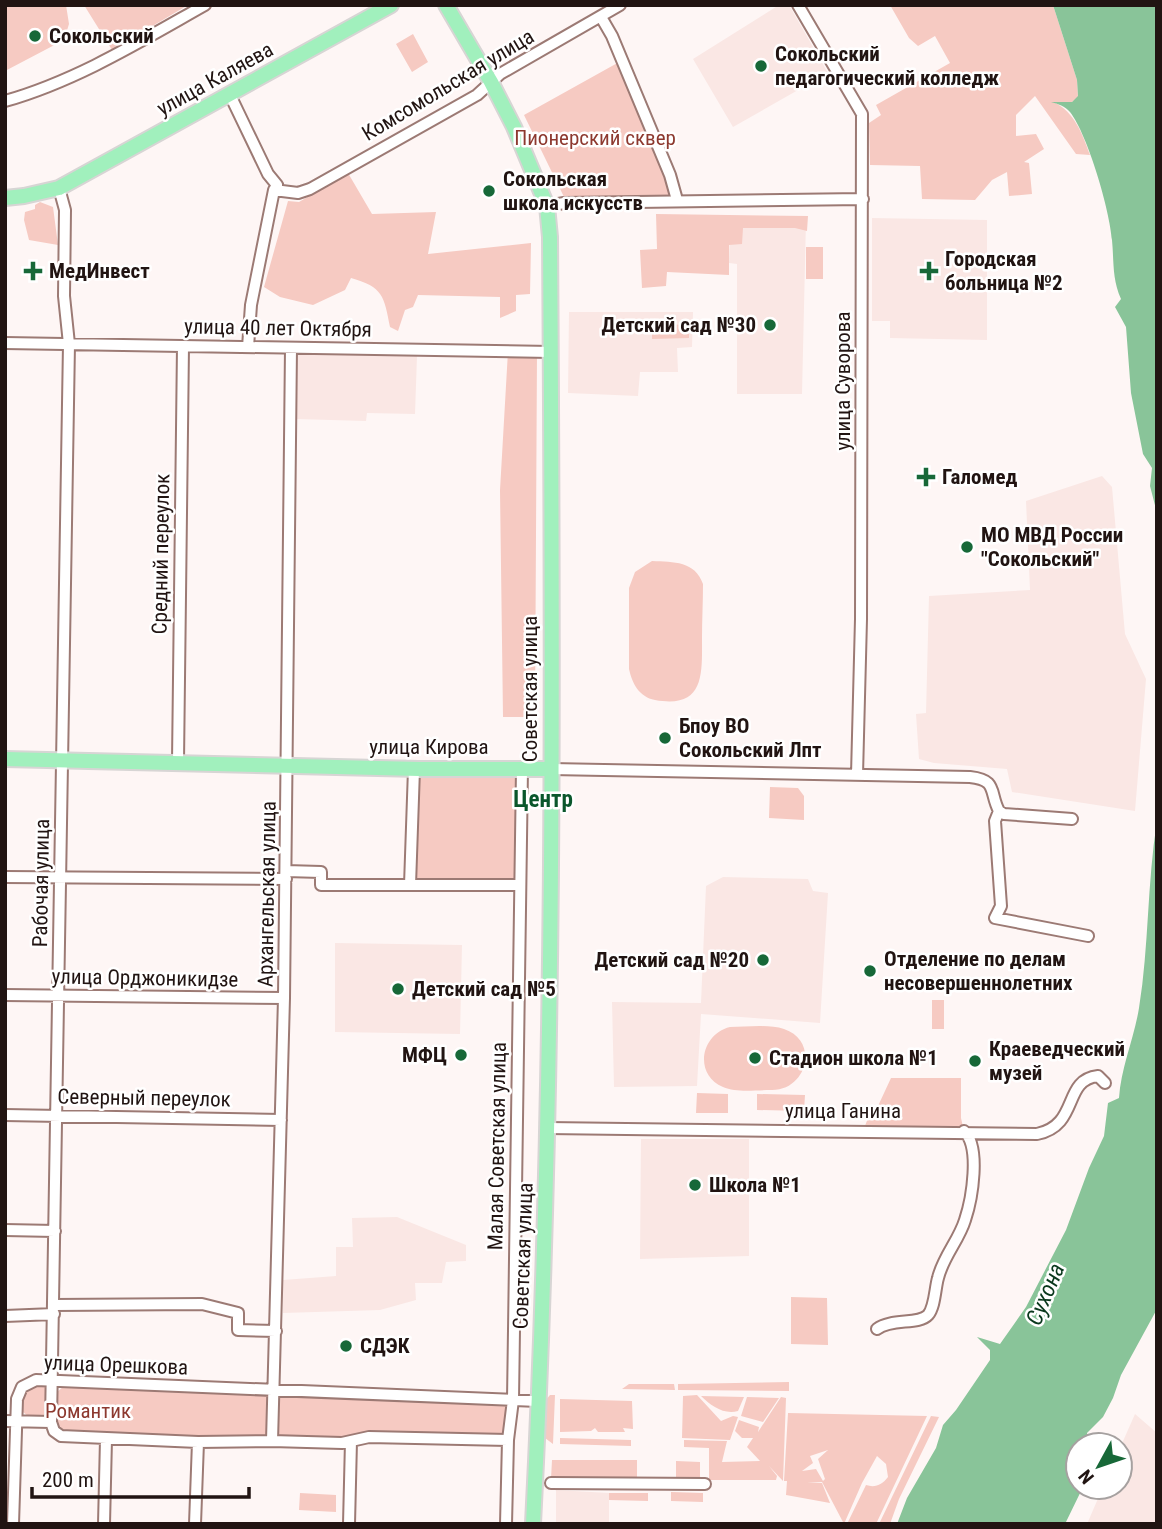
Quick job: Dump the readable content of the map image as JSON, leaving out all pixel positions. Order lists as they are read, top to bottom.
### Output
{
  "streets": {
    "main road": ["улица Каляева", "Советская улица", "улица Кирова"],
    "street": [
      "Комсомольская улица",
      "улица 40 лет Октября",
      "улица Суворова",
      "Средний переулок",
      "Рабочая улица",
      "Архангельская улица",
      "улица Орджоникидзе",
      "Северный переулок",
      "улица Ганина",
      "Малая Советская улица",
      "улица Орешкова"
    ]
  },
  "crossings": [
    ["улица Каляева", "Рабочая улица"],
    ["Комсомольская улица", "Советская улица"],
    ["улица 40 лет Октября", "Средний переулок"],
    ["улица 40 лет Октября", "Советская улица"],
    ["улица 40 лет Октября", "Рабочая улица"],
    ["улица 40 лет Октября", "Архангельская улица"],
    ["улица Суворова", "улица Кирова"],
    ["Средний переулок", "улица Кирова"],
    ["Советская улица", "улица Кирова"],
    ["Советская улица", "улица Ганина"],
    ["Советская улица", "улица Орешкова"],
    ["улица Кирова", "Рабочая улица"],
    ["улица Кирова", "Архангельская улица"],
    ["улица Кирова", "Малая Советская улица"],
    ["Рабочая улица", "улица Орджоникидзе"],
    ["Рабочая улица", "Северный переулок"],
    ["Рабочая улица", "улица Орешкова"],
    ["Архангельская улица", "улица Орджоникидзе"],
    ["Архангельская улица", "Северный переулок"],
    ["Архангельская улица", "улица Орешкова"],
    ["Малая Советская улица", "улица Орешкова"]
  ],
  "districts": ["Центр"],
  "water": ["Сухона"],
  "parks": ["Пионерский сквер", "Романтик"],
  "places": {
    "other": [
      "Сокольский",
      "Сокольский педагогический колледж",
      "Сокольская школа искусств",
      "Детский сад №30",
      "МО МВД России \"Сокольский\"",
      "Бпоу ВО Сокольский Лпт",
      "Детский сад №20",
      "Отделение по делам несовершеннолетних",
      "Детский сад №5",
      "МФЦ",
      "Стадион школа №1",
      "Краеведческий музей",
      "Школа №1",
      "СДЭК"
    ],
    "health": ["МедИнвест", "Городская больница №2", "Галомед"]
  },
  "scale_bar": "200 m",
  "north": "bottom left"
}
